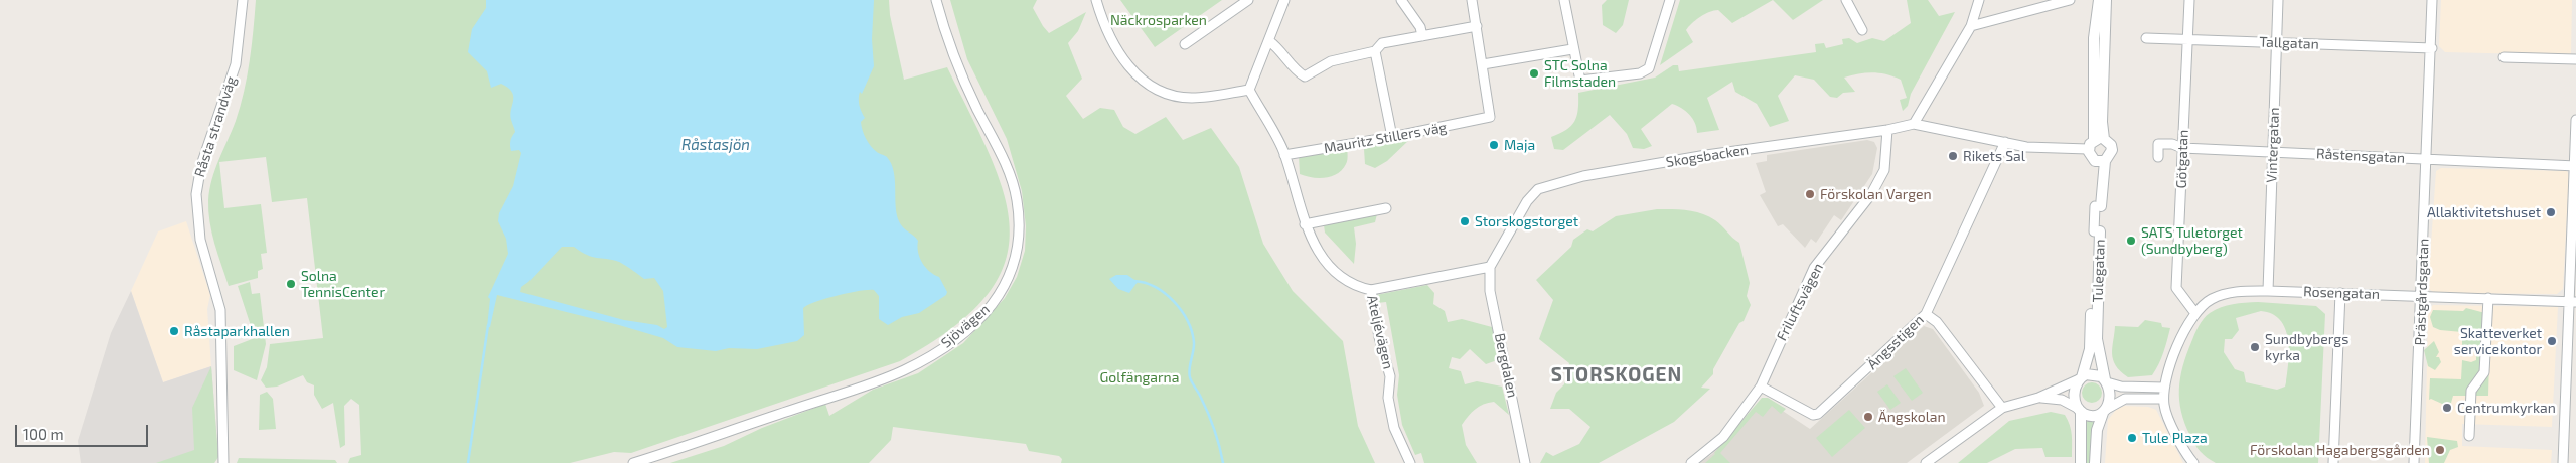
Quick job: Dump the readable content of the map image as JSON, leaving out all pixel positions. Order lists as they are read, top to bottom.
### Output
{
  "streets": {
    "street": [
      "Tallgatan",
      "Råsta strandväg",
      "Mauritz Stillers väg",
      "Vintergatan",
      "Skogsbacken",
      "Råstensgatan",
      "Götgatan",
      "Tulegatan",
      "Prästgårdsgatan",
      "Rosengatan",
      "Friluftsvägen",
      "Sjövägen",
      "Ateljévägen",
      "Ängsstigen",
      "Bergdalen"
    ]
  },
  "crossings": [
    ["Tallgatan", "Vintergatan"],
    ["Tallgatan", "Götgatan"],
    ["Tallgatan", "Prästgårdsgatan"],
    ["Mauritz Stillers väg", "Ateljévägen"],
    ["Vintergatan", "Råstensgatan"],
    ["Vintergatan", "Rosengatan"],
    ["Skogsbacken", "Tulegatan"],
    ["Skogsbacken", "Friluftsvägen"],
    ["Skogsbacken", "Ängsstigen"],
    ["Skogsbacken", "Bergdalen"],
    ["Råstensgatan", "Götgatan"],
    ["Råstensgatan", "Prästgårdsgatan"],
    ["Götgatan", "Rosengatan"],
    ["Prästgårdsgatan", "Rosengatan"],
    ["Friluftsvägen", "Ängsstigen"]
  ],
  "districts": ["STORSKOGEN"],
  "water": ["Råstasjön"],
  "parks": ["Näckrosparken", "Golfängarna"],
  "places": [
    "STC Solna Filmstaden",
    "Maja",
    "Rikets Sal",
    "Förskolan Vargen",
    "Allaktivitetshuset",
    "Storskogstorget",
    "SATS Tuletorget (Sundbyberg)",
    "Solna TennisCenter",
    "Råstaparkhallen",
    "Skatteverket servicekontor",
    "Sundbybergs kyrka",
    "Centrumkyrkan",
    "Ängskolan",
    "Tule Plaza",
    "Förskolan Hagabergsgården"
  ],
  "scale_bar": "100 m"
}
